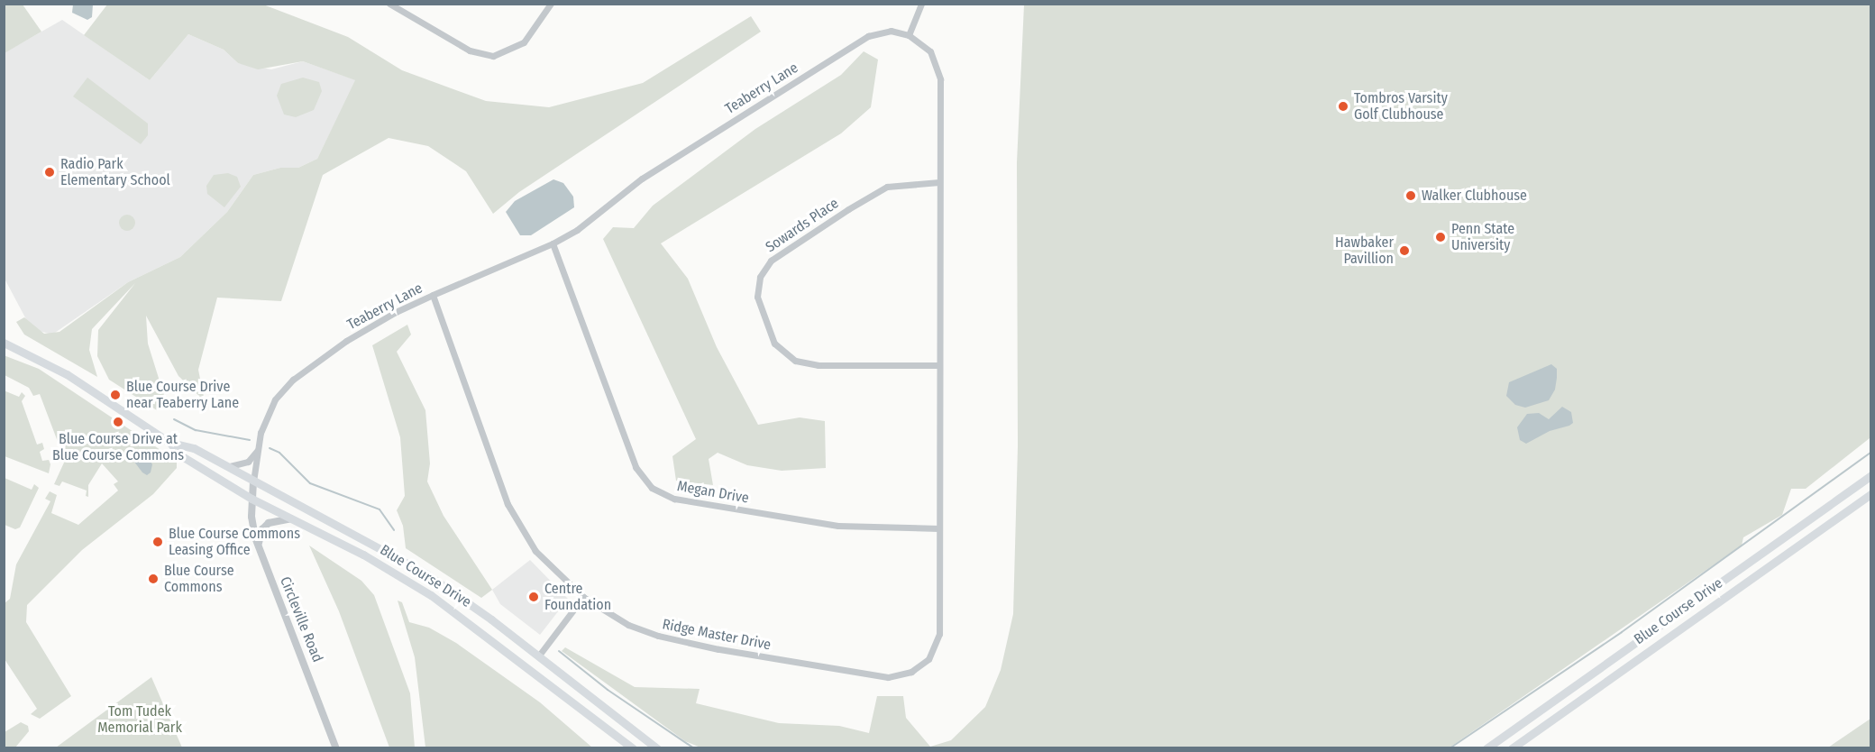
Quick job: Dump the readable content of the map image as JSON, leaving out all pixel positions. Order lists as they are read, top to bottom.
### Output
{
  "streets": {
    "main road": ["Blue Course Drive"],
    "street": [
      "Teaberry Lane",
      "Sowards Place",
      "Megan Drive",
      "Circleville Road",
      "Ridge Master Drive"
    ]
  },
  "crossings": [
    ["Teaberry Lane", "Megan Drive"],
    ["Teaberry Lane", "Blue Course Drive"],
    ["Teaberry Lane", "Circleville Road"],
    ["Teaberry Lane", "Ridge Master Drive"],
    ["Megan Drive", "Ridge Master Drive"],
    ["Blue Course Drive", "Circleville Road"]
  ],
  "parks": ["Tom Tudek Memorial Park"],
  "places": [
    "Tombros Varsity Golf Clubhouse",
    "Radio Park Elementary School",
    "Walker Clubhouse",
    "Penn State University",
    "Hawbaker Pavillion",
    "Blue Course Drive near Teaberry Lane",
    "Blue Course Drive at Blue Course Commons",
    "Blue Course Commons Leasing Office",
    "Blue Course Commons",
    "Centre Foundation"
  ]
}
